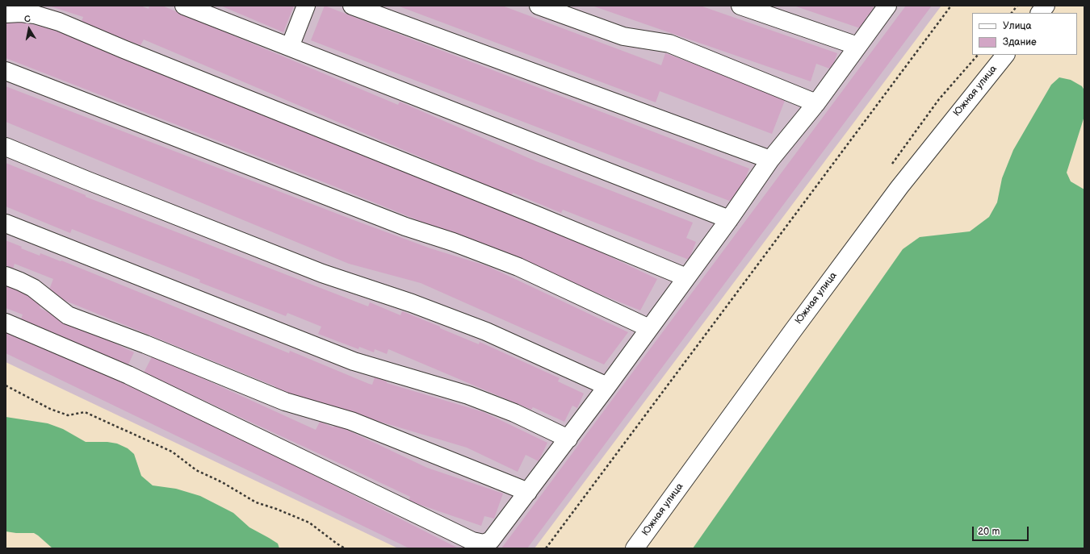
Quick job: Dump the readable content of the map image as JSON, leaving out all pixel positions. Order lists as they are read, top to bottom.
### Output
{
  "streets": {
    "main road": ["Южная улица"]
  },
  "legend": ["Улица", "Здание"],
  "scale_bar": "20 m",
  "north": "top"
}
